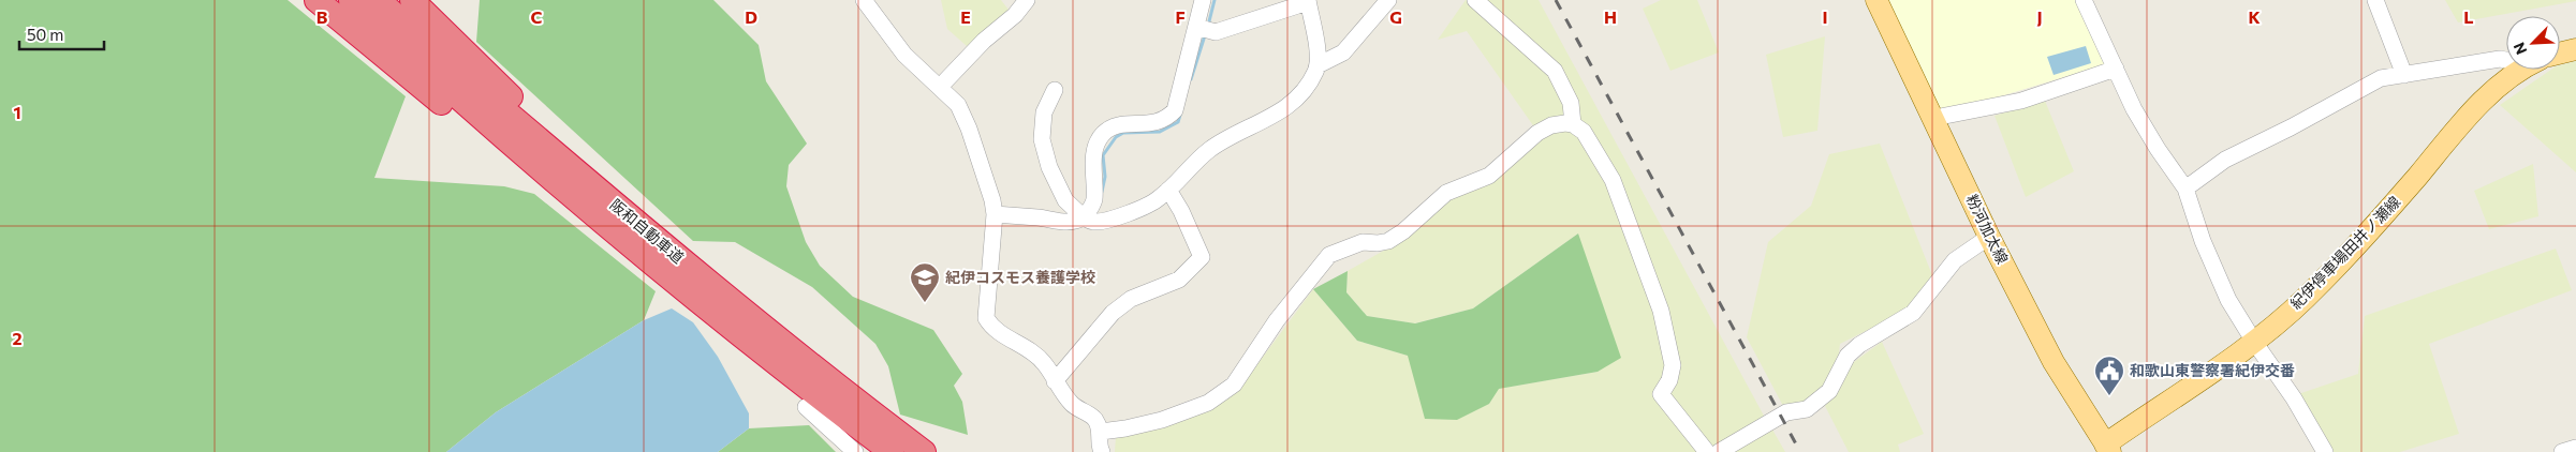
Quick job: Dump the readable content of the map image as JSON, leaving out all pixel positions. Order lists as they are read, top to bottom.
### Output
{
  "streets": {
    "highway": ["阪和自動車道"],
    "main road": ["粉河加太線", "紀伊停車場田井ノ瀬線"]
  },
  "crossings": [
    ["粉河加太線", "紀伊停車場田井ノ瀬線"]
  ],
  "places": {
    "school or university": ["紀伊コスモス養護学校"],
    "public building": ["和歌山東警察署紀伊交番"]
  },
  "scale_bar": "50 m",
  "north": "bottom left",
  "grid": {
    "columns": [
      "B",
      "C",
      "D",
      "E",
      "F",
      "G",
      "H",
      "I",
      "J",
      "K",
      "L"
    ],
    "rows": ["1", "2"]
  }
}
